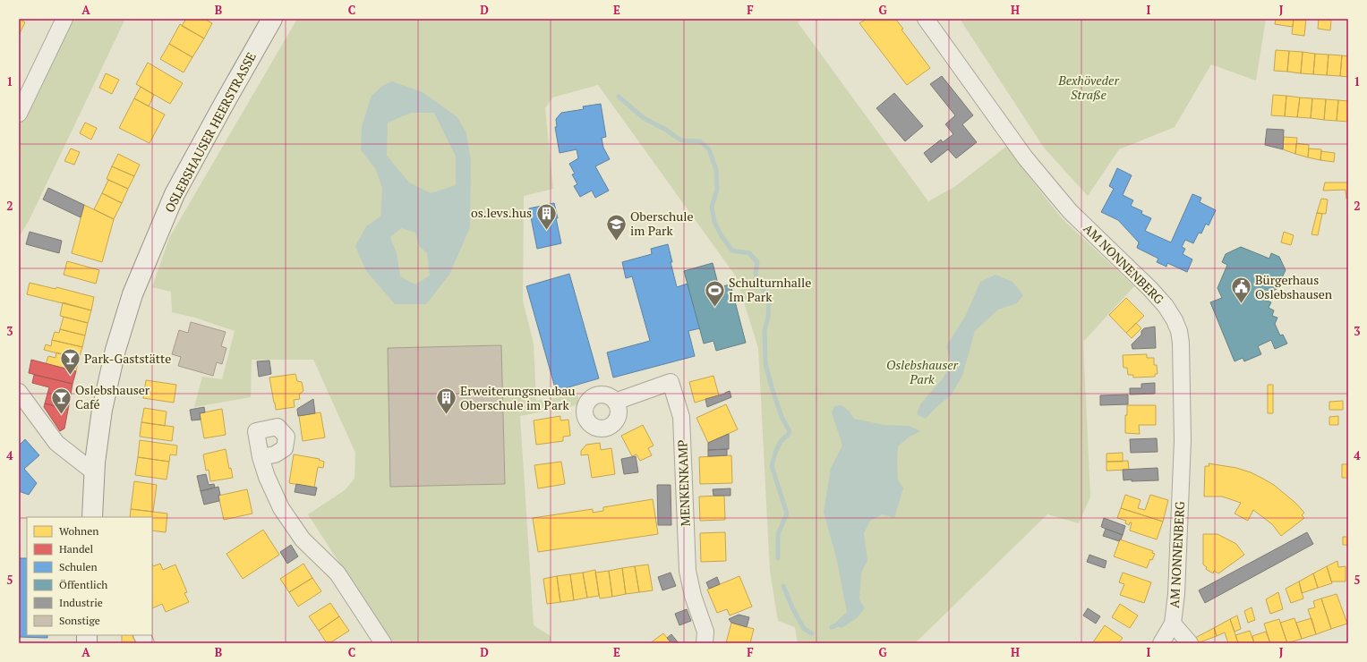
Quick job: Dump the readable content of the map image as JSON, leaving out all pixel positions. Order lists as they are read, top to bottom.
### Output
{
  "streets": {
    "main road": ["OSLEBSHAUSER HEERSTRASSE"],
    "street": ["AM NONNENBERG", "MENKENKAMP"]
  },
  "parks": ["Bexhöveder Straße", "Oslebshauser Park"],
  "places": {
    "building": ["os.levs.hus", "Erweiterungsneubau Oberschule im Park"],
    "school or university": ["Oberschule im Park"],
    "public building": ["Bürgerhaus Oslebshausen"],
    "sports": ["Schulturnhalle Im Park"],
    "bar": ["Park-Gaststätte", "Oslebshauser Café"]
  },
  "legend": [
    "Wohnen",
    "Handel",
    "Schulen",
    "Öffentlich",
    "Industrie",
    "Sonstige"
  ],
  "grid": {
    "columns": [
      "A",
      "B",
      "C",
      "D",
      "E",
      "F",
      "G",
      "H",
      "I",
      "J"
    ],
    "rows": [
      "1",
      "2",
      "3",
      "4",
      "5"
    ]
  }
}
